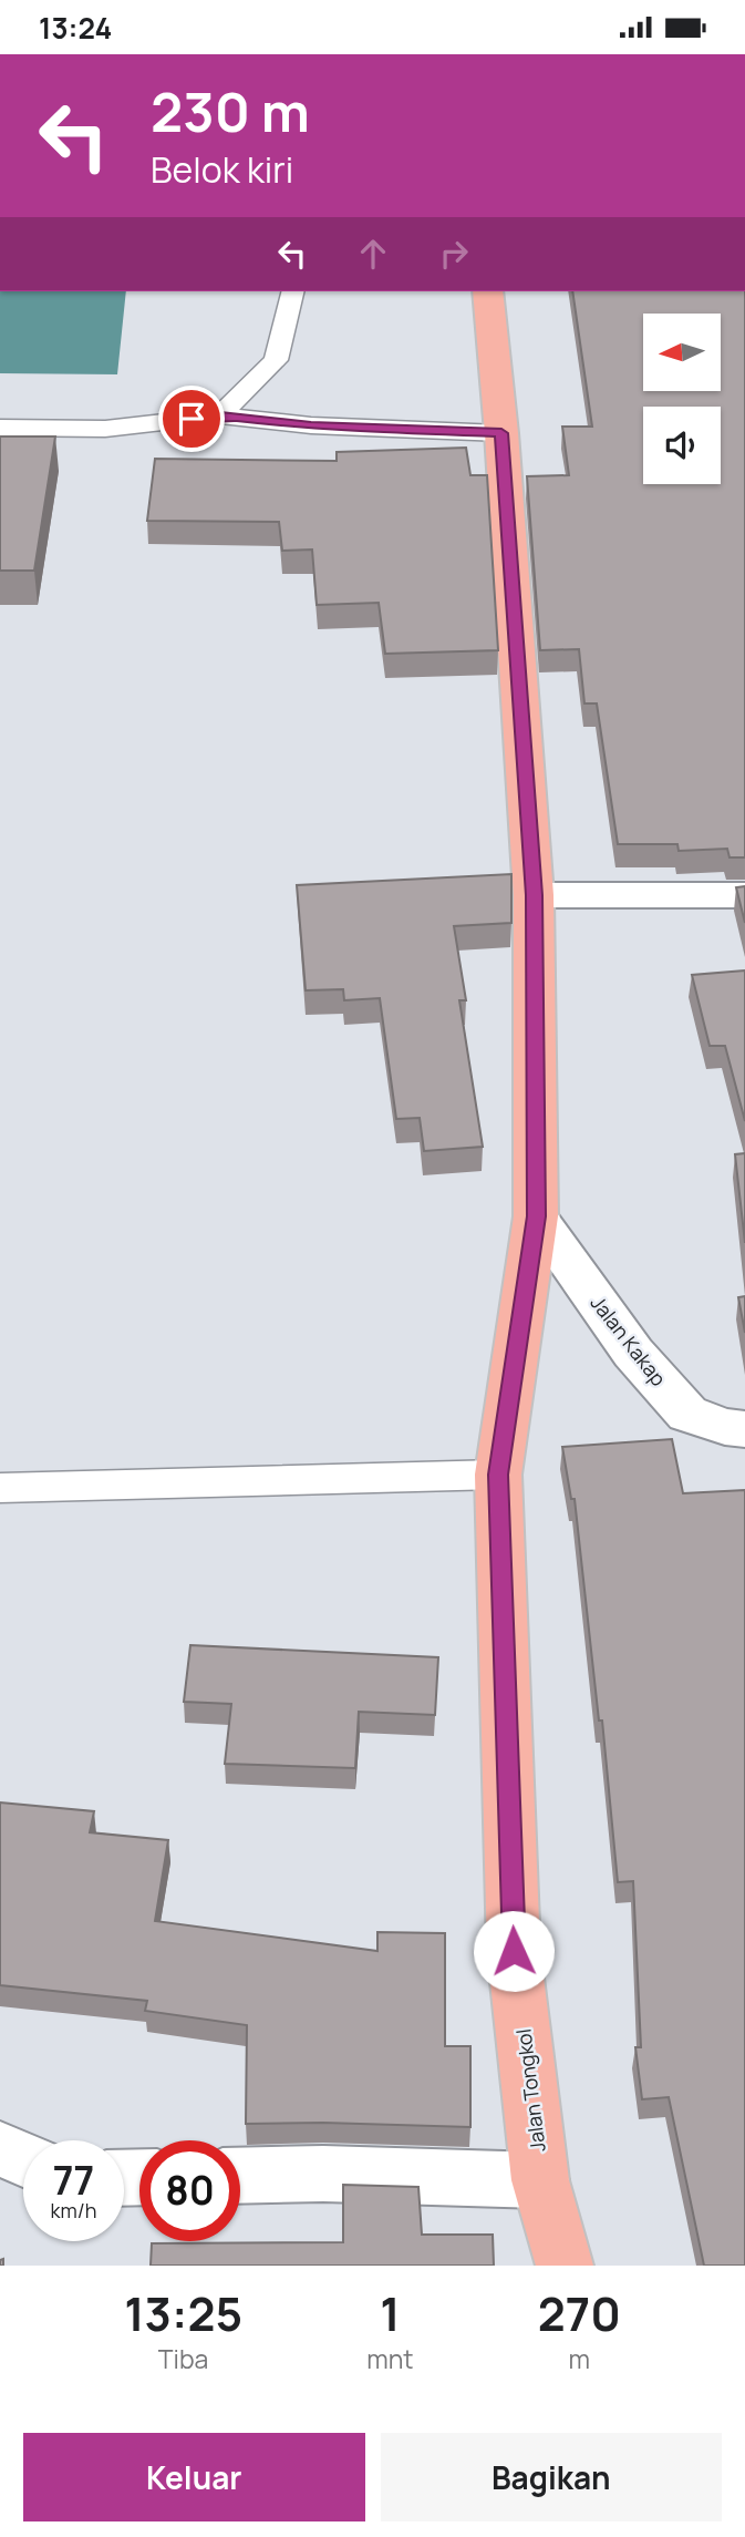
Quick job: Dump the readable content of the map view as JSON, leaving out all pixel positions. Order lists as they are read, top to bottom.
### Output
{
  "streets": {
    "highway": ["Jalan Tongkol"],
    "street": ["Jalan Kakap"]
  },
  "crossings": [
    ["Jalan Kakap", "Jalan Tongkol"]
  ],
  "north": "left",
  "page": {
    "status": "13:24",
    "turn": ["230 m", "Belok kiri"],
    "speed": "77 km/h",
    "limit": "80",
    "eta": [
      "13:25",
      "Tiba",
      "1",
      "mnt",
      "270",
      "m"
    ],
    "buttons": ["Keluar", "Bagikan"]
  }
}
